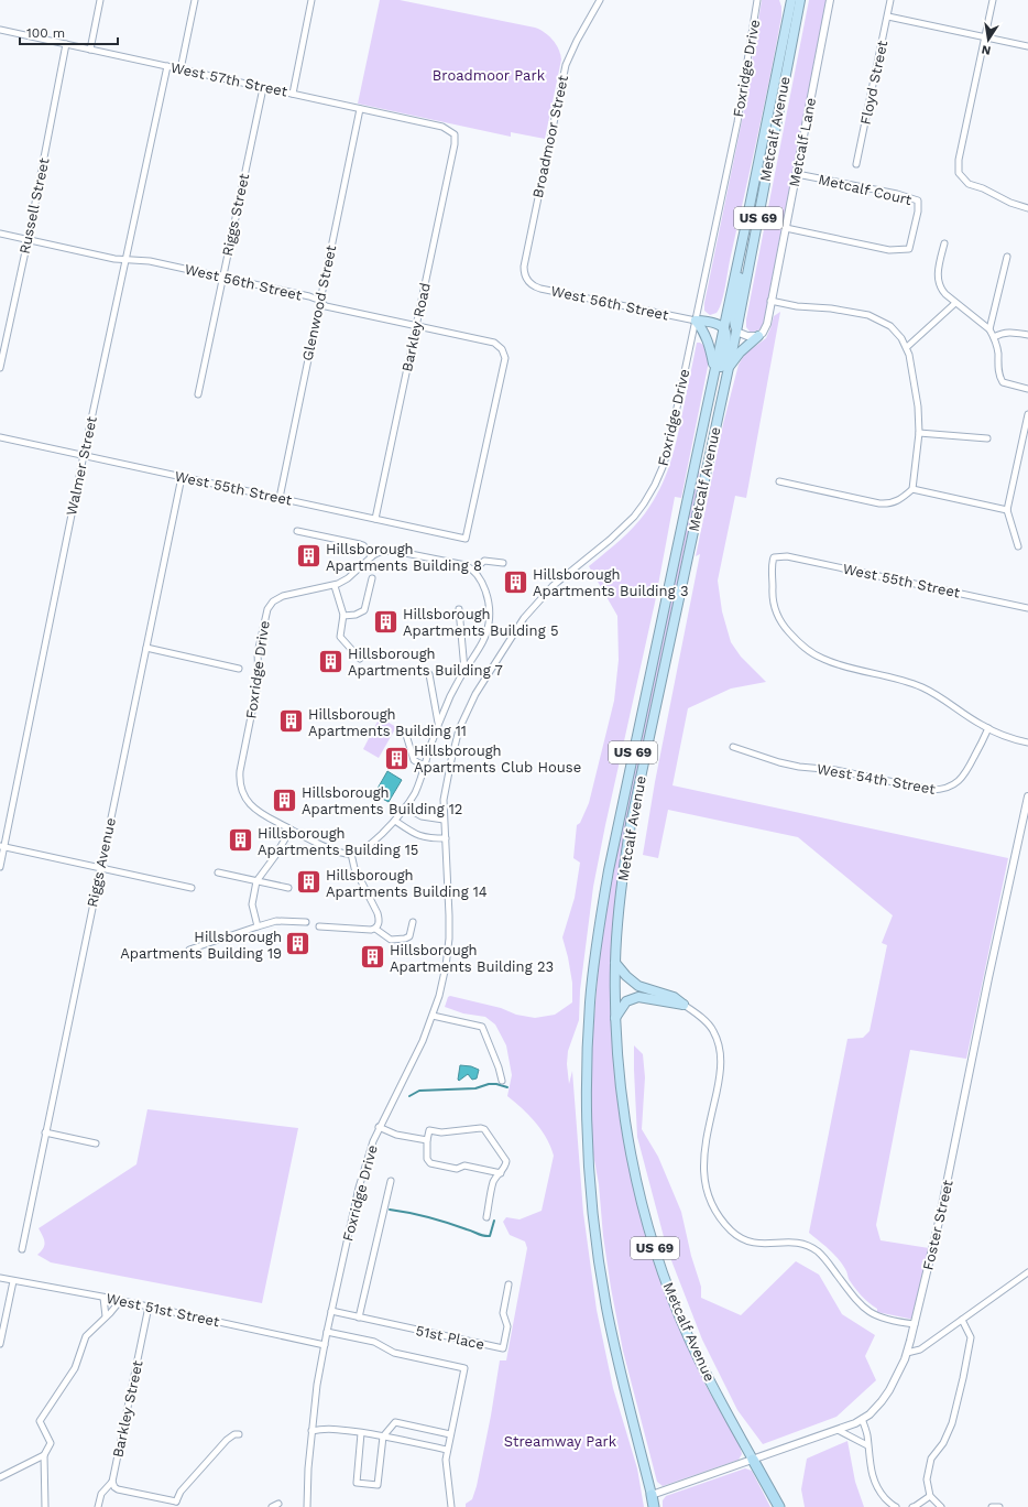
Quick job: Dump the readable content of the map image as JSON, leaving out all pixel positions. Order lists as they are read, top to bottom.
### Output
{
  "streets": {
    "highway": ["Metcalf Avenue", "US 69"],
    "street": [
      "Foxridge Drive",
      "West 57th Street",
      "Floyd Street",
      "Broadmoor Street",
      "Metcalf Lane",
      "Metcalf Court",
      "Russell Street",
      "Riggs Street",
      "West 56th Street",
      "Glenwood Street",
      "Barkley Road",
      "Walmer Street",
      "West 55th Street",
      "West 54th Street",
      "Riggs Avenue",
      "Foster Street",
      "West 51st Street",
      "51st Place",
      "Barkley Street"
    ]
  },
  "crossings": [
    ["Foxridge Drive", "West 56th Street"],
    ["Foxridge Drive", "West 51st Street"],
    ["Foxridge Drive", "51st Place"],
    ["West 57th Street", "Russell Street"],
    ["West 57th Street", "Riggs Street"],
    ["West 57th Street", "Glenwood Street"],
    ["West 57th Street", "Barkley Road"],
    ["West 57th Street", "Walmer Street"],
    ["Metcalf Avenue", "US 69"],
    ["Metcalf Avenue", "Foster Street"],
    ["Broadmoor Street", "West 56th Street"],
    ["Metcalf Lane", "Metcalf Court"],
    ["Russell Street", "West 56th Street"],
    ["Riggs Street", "West 56th Street"],
    ["US 69", "Foster Street"],
    ["West 56th Street", "Glenwood Street"],
    ["West 56th Street", "Barkley Road"],
    ["West 56th Street", "Walmer Street"],
    ["West 56th Street", "West 55th Street"],
    ["Glenwood Street", "West 55th Street"],
    ["Barkley Road", "West 55th Street"],
    ["Walmer Street", "West 55th Street"],
    ["West 55th Street", "West 54th Street"],
    ["West 55th Street", "Riggs Avenue"],
    ["West 51st Street", "Barkley Street"]
  ],
  "parks": ["Broadmoor Park", "Streamway Park"],
  "places": {
    "building": [
      "Hillsborough Apartments Building 8",
      "Hillsborough Apartments Building 3",
      "Hillsborough Apartments Building 5",
      "Hillsborough Apartments Building 7",
      "Hillsborough Apartments Building 11",
      "Hillsborough Apartments Club House",
      "Hillsborough Apartments Building 12",
      "Hillsborough Apartments Building 15",
      "Hillsborough Apartments Building 14",
      "Hillsborough Apartments Building 19",
      "Hillsborough Apartments Building 23"
    ]
  },
  "scale_bar": "100 m",
  "north": "bottom"
}
